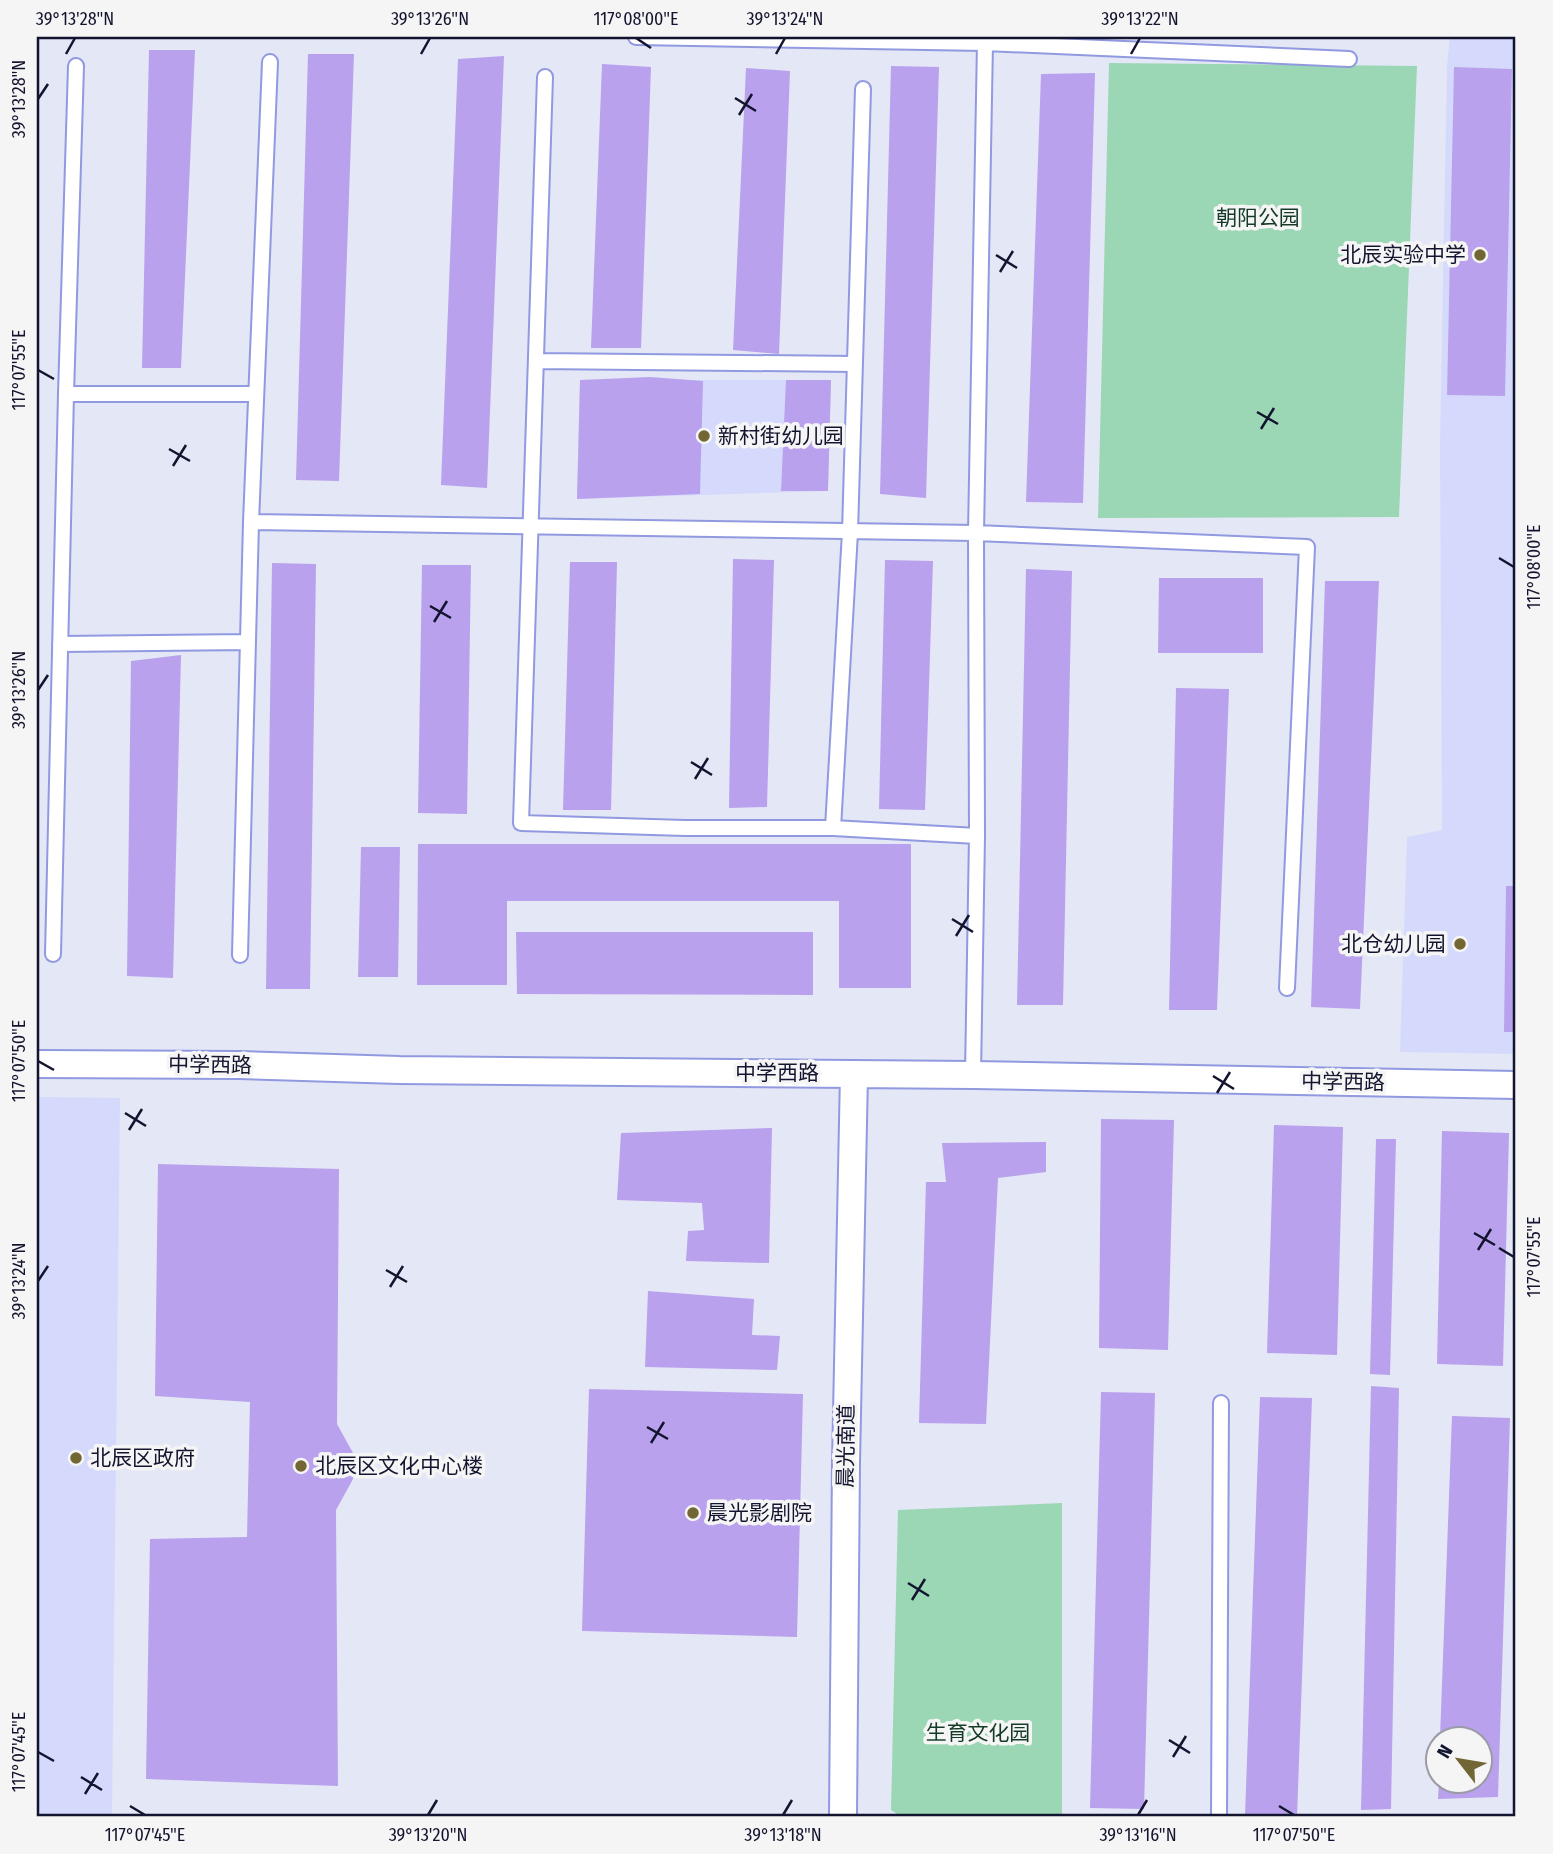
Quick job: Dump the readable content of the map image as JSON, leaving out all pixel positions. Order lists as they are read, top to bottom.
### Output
{
  "streets": {
    "street": ["中学西路", "晨光南道"]
  },
  "crossings": [
    ["中学西路", "晨光南道"]
  ],
  "parks": ["朝阳公园", "生育文化园"],
  "places": [
    "北辰实验中学",
    "新村街幼儿园",
    "北仓幼儿园",
    "北辰区政府",
    "北辰区文化中心楼",
    "晨光影剧院"
  ],
  "north": "top left",
  "coordinates": [
    "39°13'28\"N",
    "39°13'26\"N",
    "117°08'00\"E",
    "39°13'24\"N",
    "39°13'22\"N",
    "117°07'55\"E",
    "117°07'50\"E",
    "117°07'45\"E",
    "39°13'20\"N",
    "39°13'18\"N",
    "39°13'16\"N"
  ]
}
